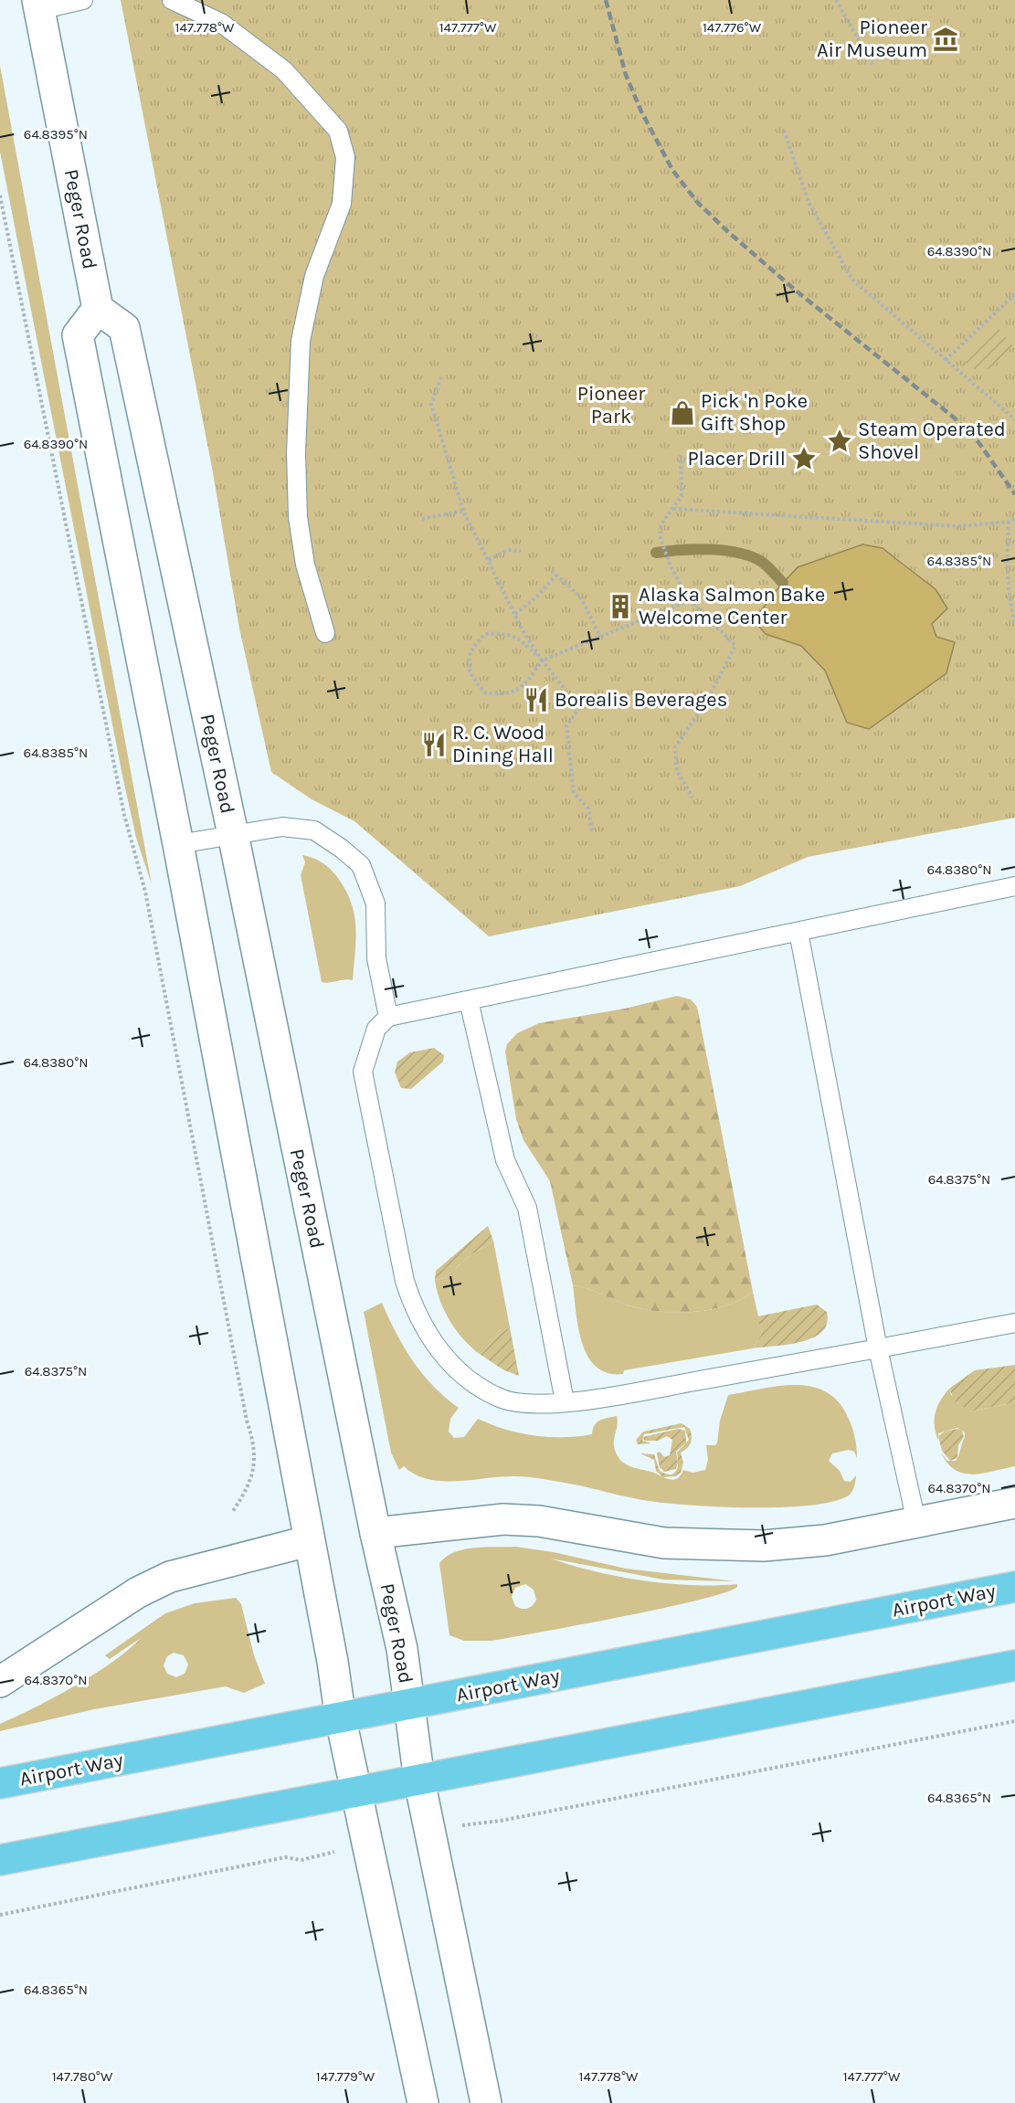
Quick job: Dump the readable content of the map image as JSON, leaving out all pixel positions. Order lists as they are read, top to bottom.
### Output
{
  "streets": {
    "main road": ["Peger Road", "Airport Way"]
  },
  "crossings": [
    ["Peger Road", "Airport Way"]
  ],
  "parks": ["Pioneer Park"],
  "places": {
    "museum": ["Pioneer Air Museum"],
    "shop": ["Pick 'n Poke Gift Shop"],
    "place": ["Steam Operated Shovel", "Placer Drill"],
    "building": ["Alaska Salmon Bake Welcome Center"],
    "restaurant": ["Borealis Beverages", "R. C. Wood Dining Hall"]
  },
  "coordinates": [
    "147.778°W",
    "147.777°W",
    "147.776°W",
    "64.8395°N",
    "64.8390°N",
    "64.8385°N",
    "64.8380°N",
    "64.8375°N",
    "64.8370°N",
    "64.8365°N",
    "147.780°W",
    "147.779°W"
  ]
}
